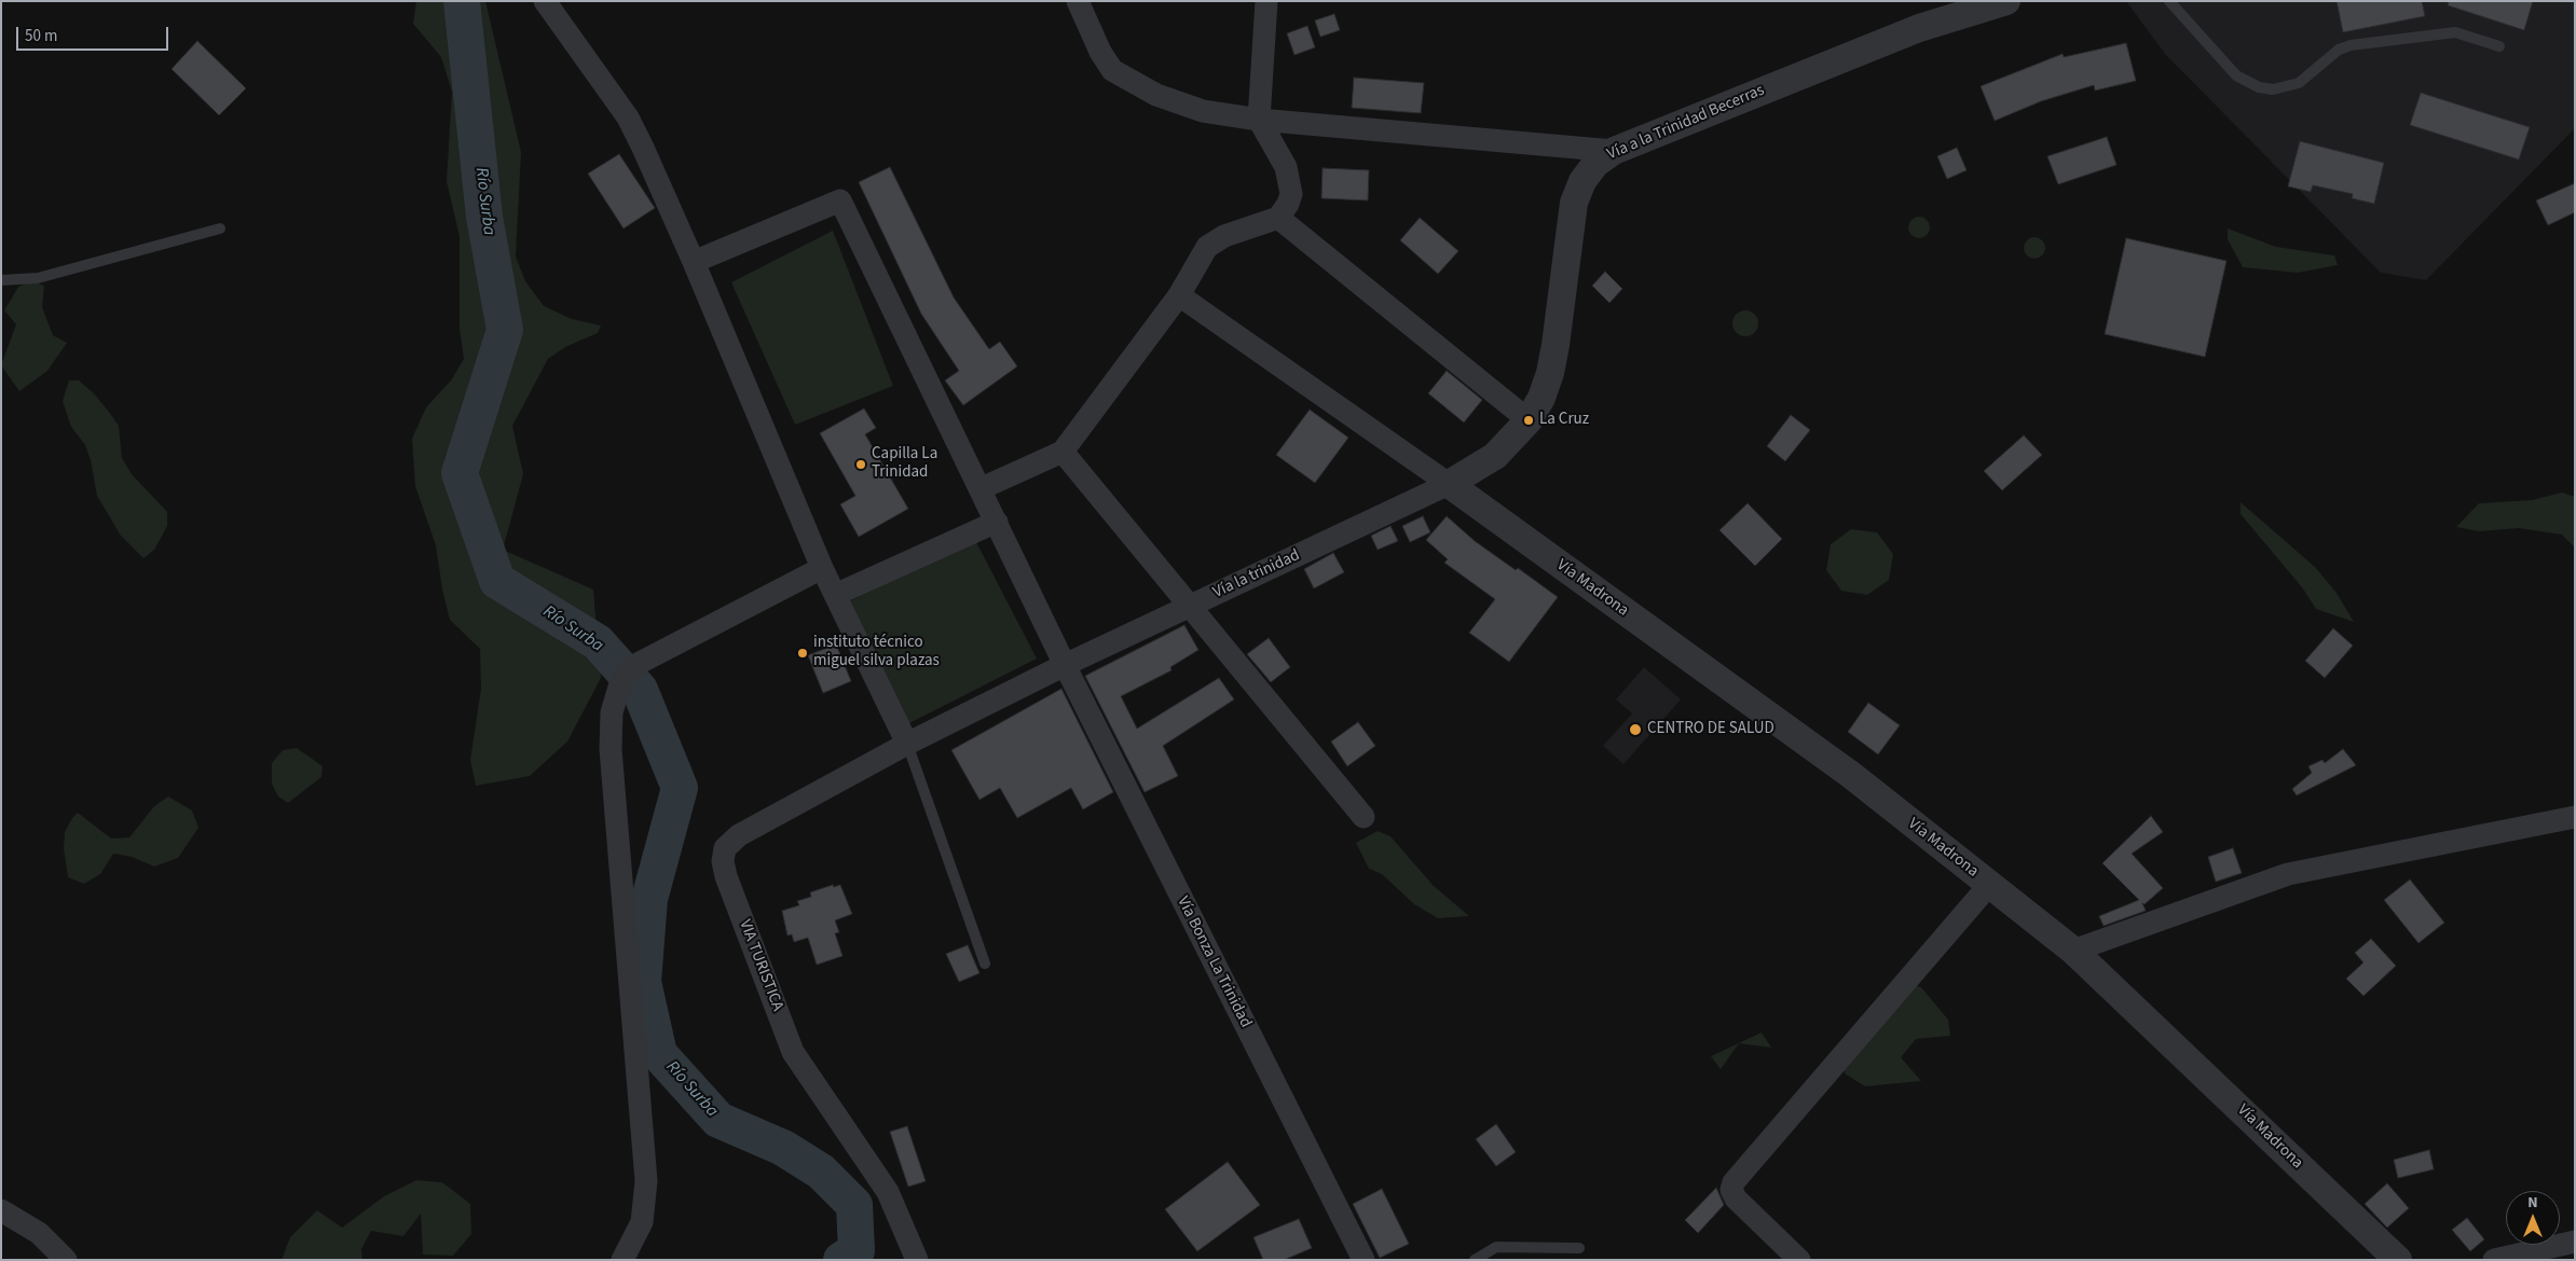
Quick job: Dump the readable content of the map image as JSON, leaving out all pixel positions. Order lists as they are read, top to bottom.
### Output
{
  "streets": {
    "street": [
      "Vía a la Trinidad Becerras",
      "Vía la trinidad",
      "Vía Madrona",
      "Vía Bonza La Trinidad",
      "VIA TURISTICA"
    ]
  },
  "crossings": [
    ["Vía a la Trinidad Becerras", "Vía la trinidad"],
    ["Vía a la Trinidad Becerras", "Vía Madrona"],
    ["Vía la trinidad", "Vía Madrona"],
    ["Vía la trinidad", "Vía Bonza La Trinidad"],
    ["Vía la trinidad", "VIA TURISTICA"],
    ["Vía Bonza La Trinidad", "VIA TURISTICA"]
  ],
  "water": ["Río Surba"],
  "places": [
    "La Cruz",
    "Capilla La Trinidad",
    "instituto técnico miguel silva plazas",
    "CENTRO DE SALUD"
  ],
  "scale_bar": "50 m",
  "north": "top"
}
